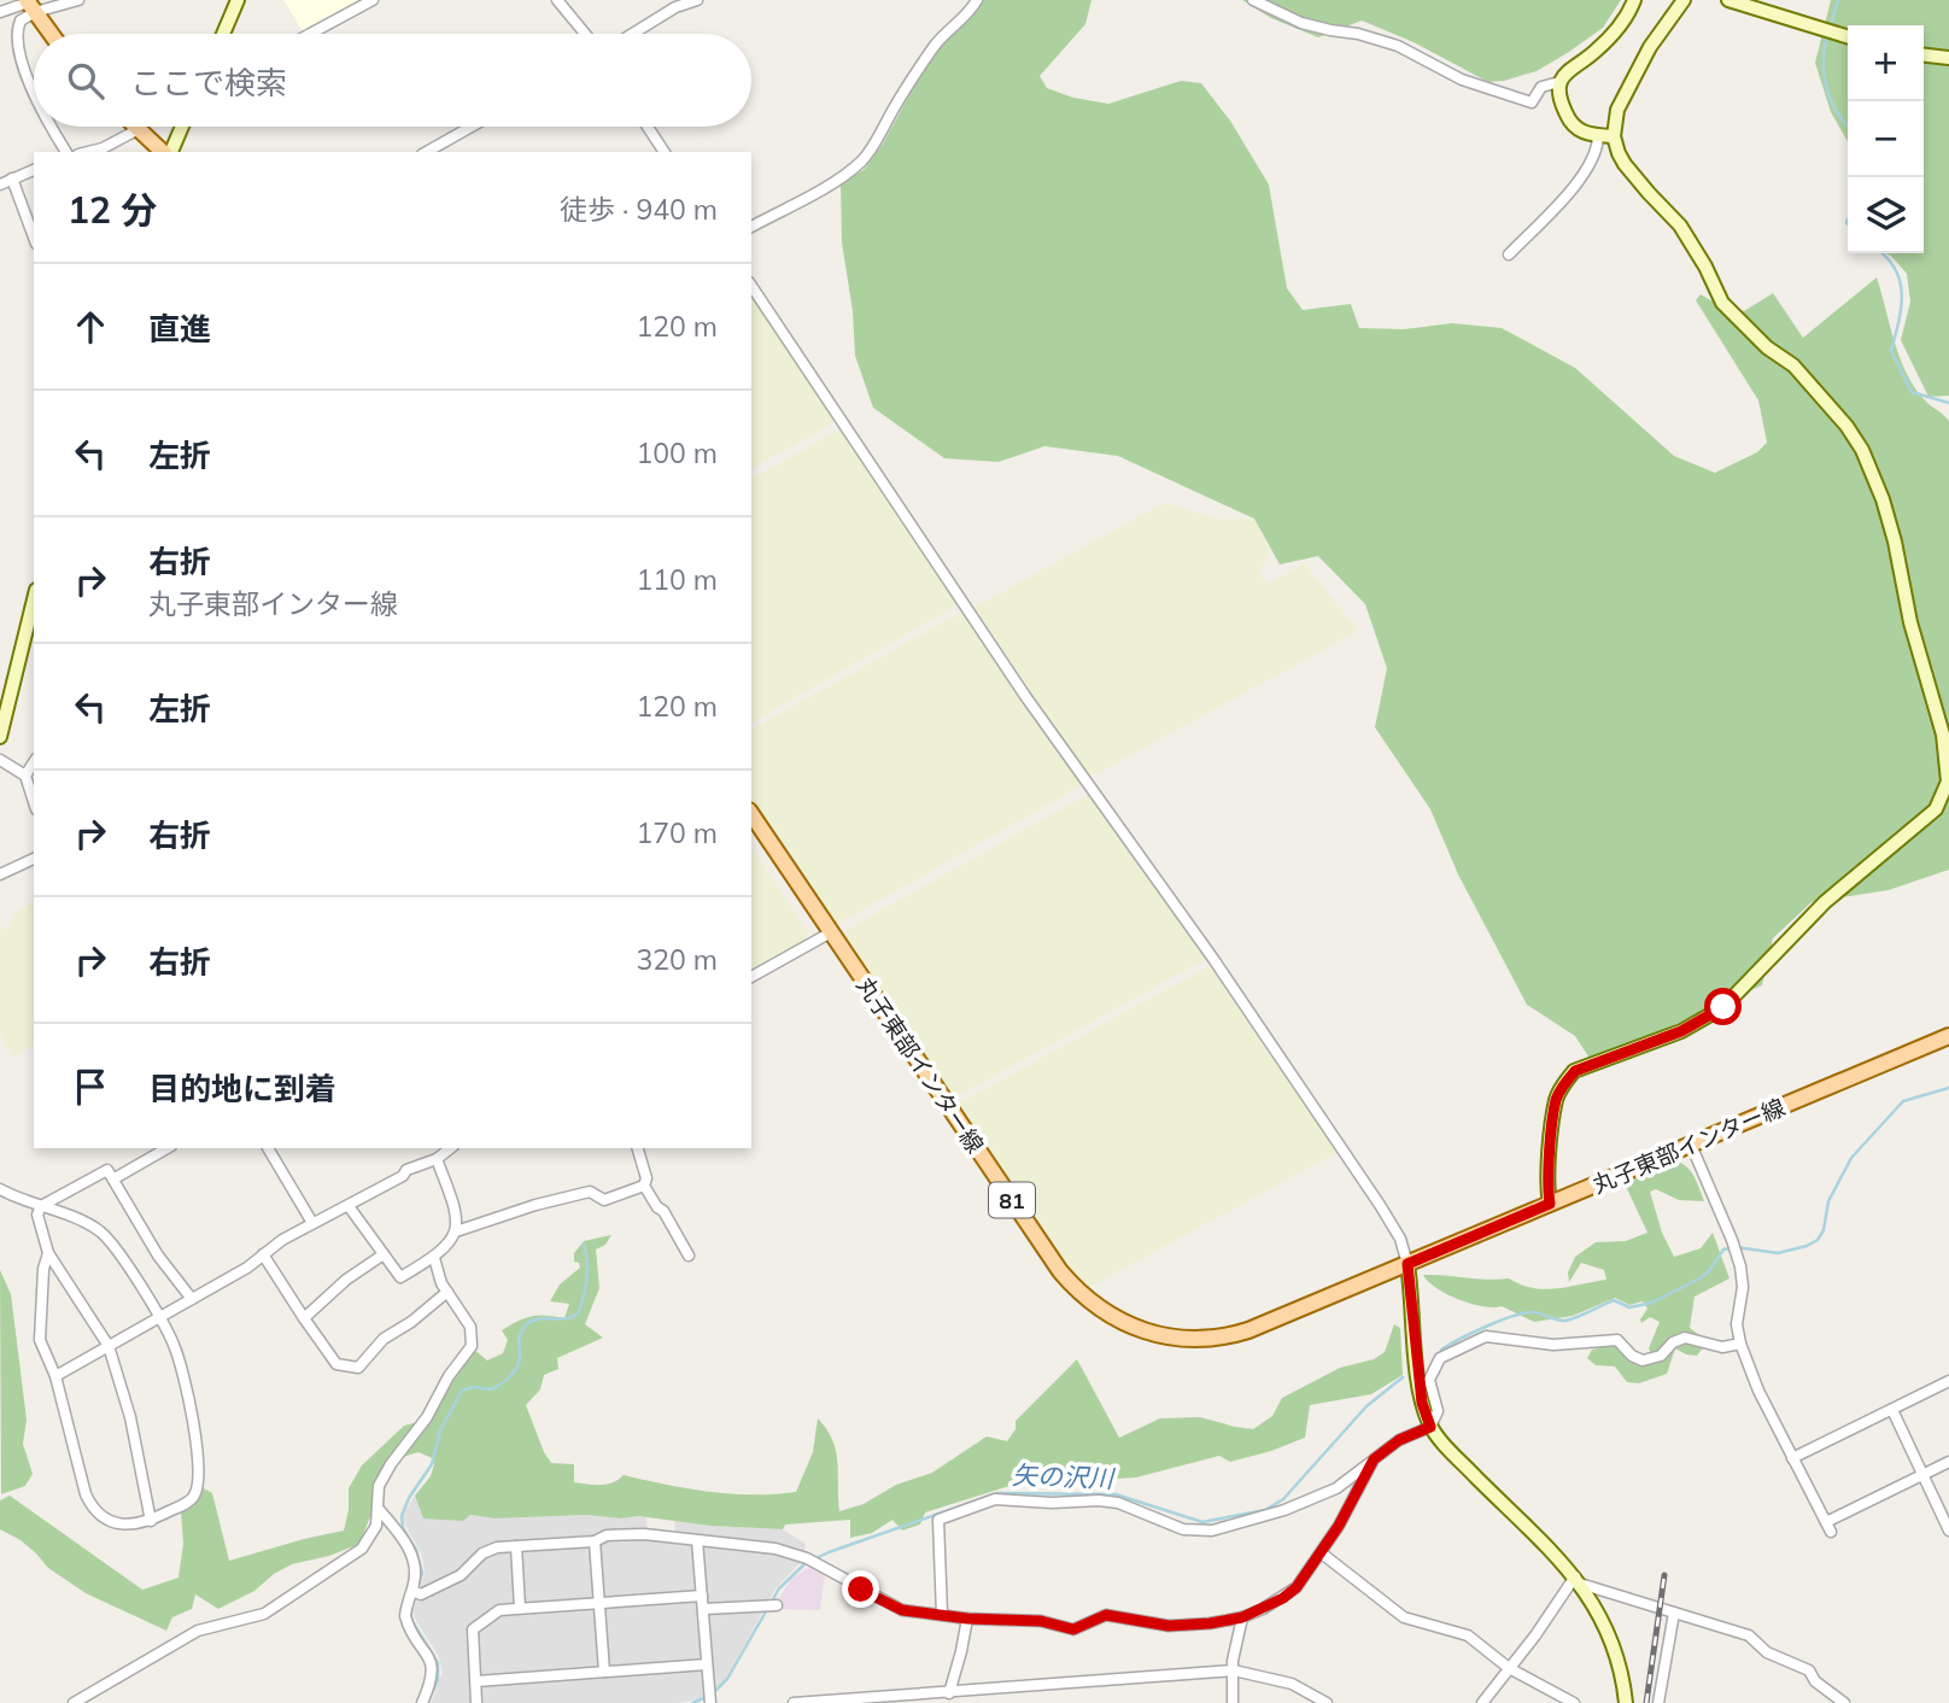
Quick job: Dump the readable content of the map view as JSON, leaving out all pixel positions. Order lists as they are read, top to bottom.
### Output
{
  "streets": {
    "main road": ["丸子東部インター線", "81"]
  },
  "water": ["矢の沢川"],
  "page": {
    "map_buttons": ["+", "−"],
    "search": "ここで検索",
    "heading": ["12 分", "徒歩 · 940 m"],
    "list": [
      ["直進", "120 m"],
      ["左折", "100 m"],
      ["右折", "丸子東部インター線", "110 m"],
      ["左折", "120 m"],
      ["右折", "170 m"],
      ["右折", "320 m"],
      "目的地に到着"
    ]
  }
}
